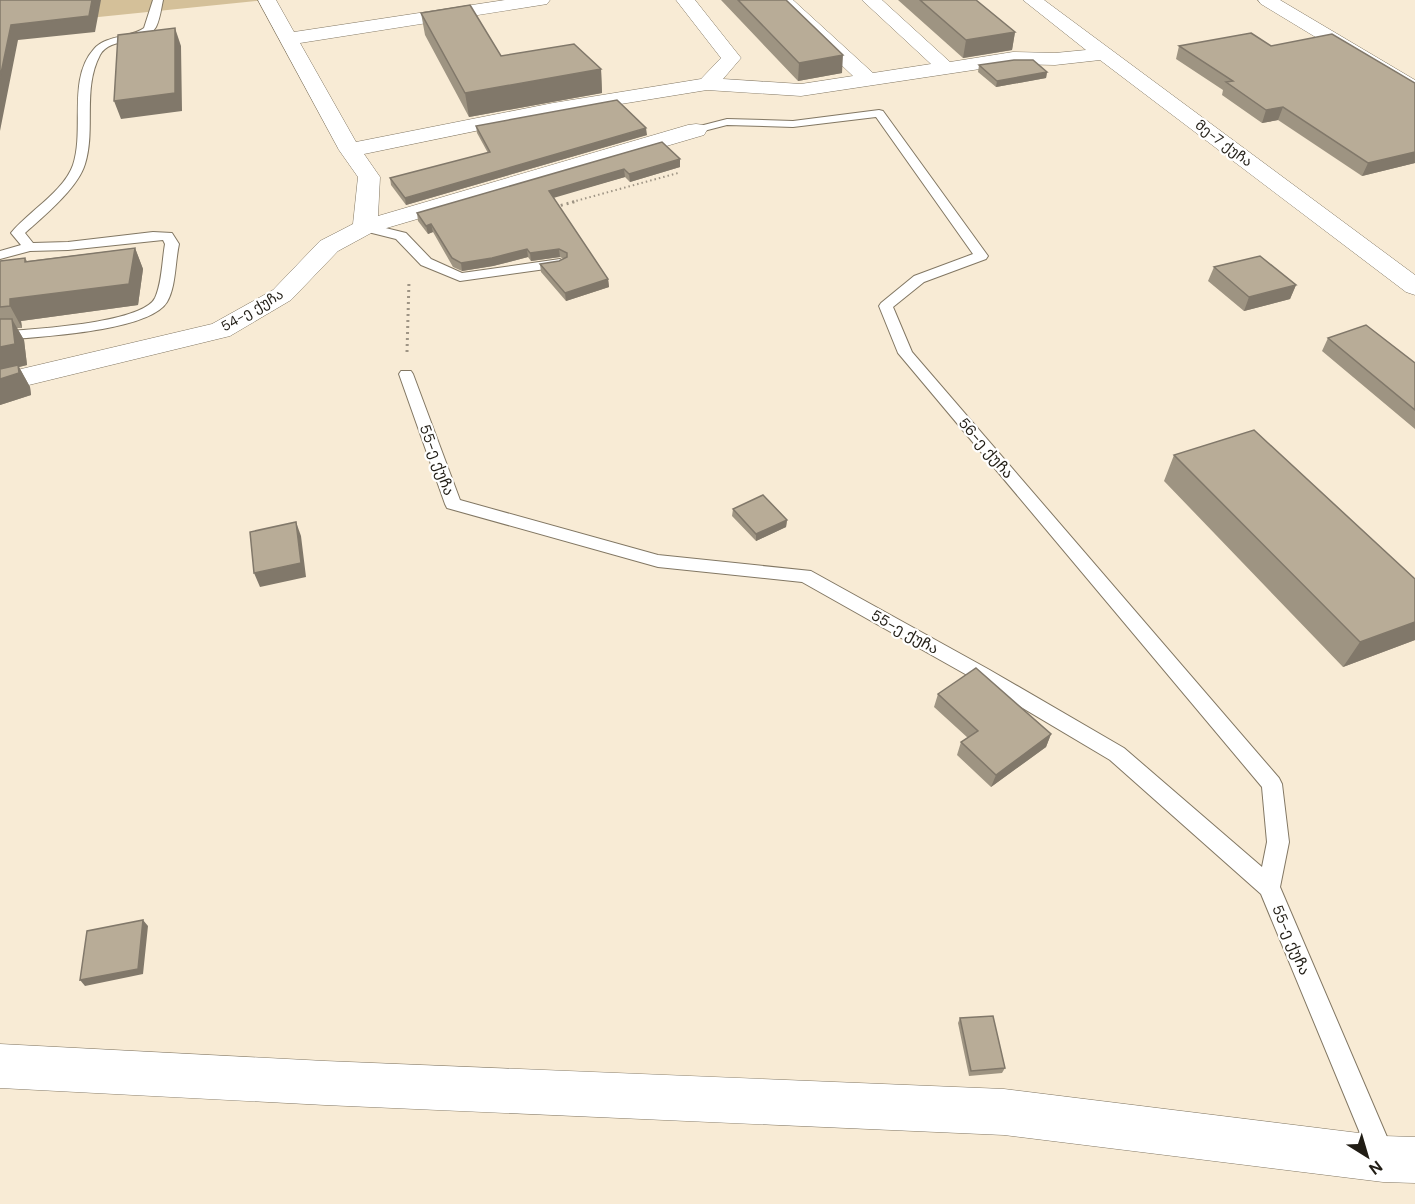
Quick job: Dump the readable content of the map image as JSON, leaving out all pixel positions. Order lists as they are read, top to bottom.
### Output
{
  "streets": {
    "street": ["მე-7 ქუჩა", "54-ე ქუჩა"],
    "lane": ["56-ე ქუჩა", "55-ე ქუჩა"]
  },
  "crossings": [
    ["54-ე ქუჩა", "56-ე ქუჩა"],
    ["56-ე ქუჩა", "55-ე ქუჩა"]
  ],
  "north": "bottom right"
}
